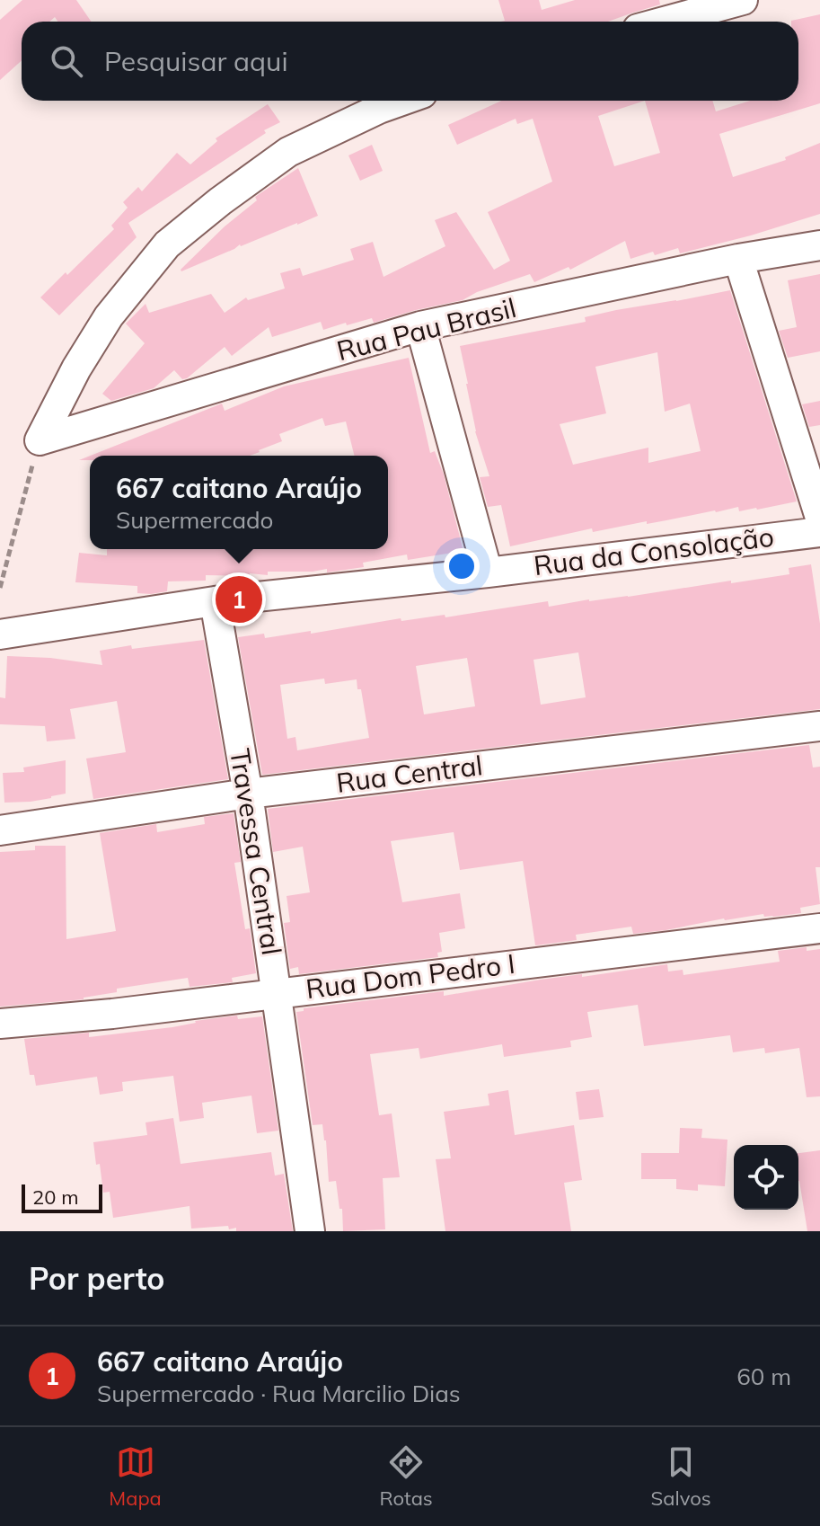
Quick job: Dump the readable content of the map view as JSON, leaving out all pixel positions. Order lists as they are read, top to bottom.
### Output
{
  "streets": {
    "street": [
      "Rua Pau Brasil",
      "Rua da Consolação",
      "Rua Central",
      "Travessa Central",
      "Rua Dom Pedro I"
    ]
  },
  "crossings": [
    ["Rua da Consolação", "Travessa Central"],
    ["Rua Central", "Travessa Central"],
    ["Travessa Central", "Rua Dom Pedro I"]
  ],
  "scale_bar": "20 m",
  "page": {
    "search": "Pesquisar aqui",
    "popup": ["667 caitano Araújo", "Supermercado"],
    "pins": "1",
    "scale": "20 m",
    "heading": "Por perto",
    "list": [
      {
        "mark": "1",
        "name": "667 caitano Araújo",
        "note": "Supermercado · Rua Marcilio Dias",
        "value": "60 m"
      }
    ],
    "nav": ["Mapa", "Rotas", "Salvos"]
  }
}
